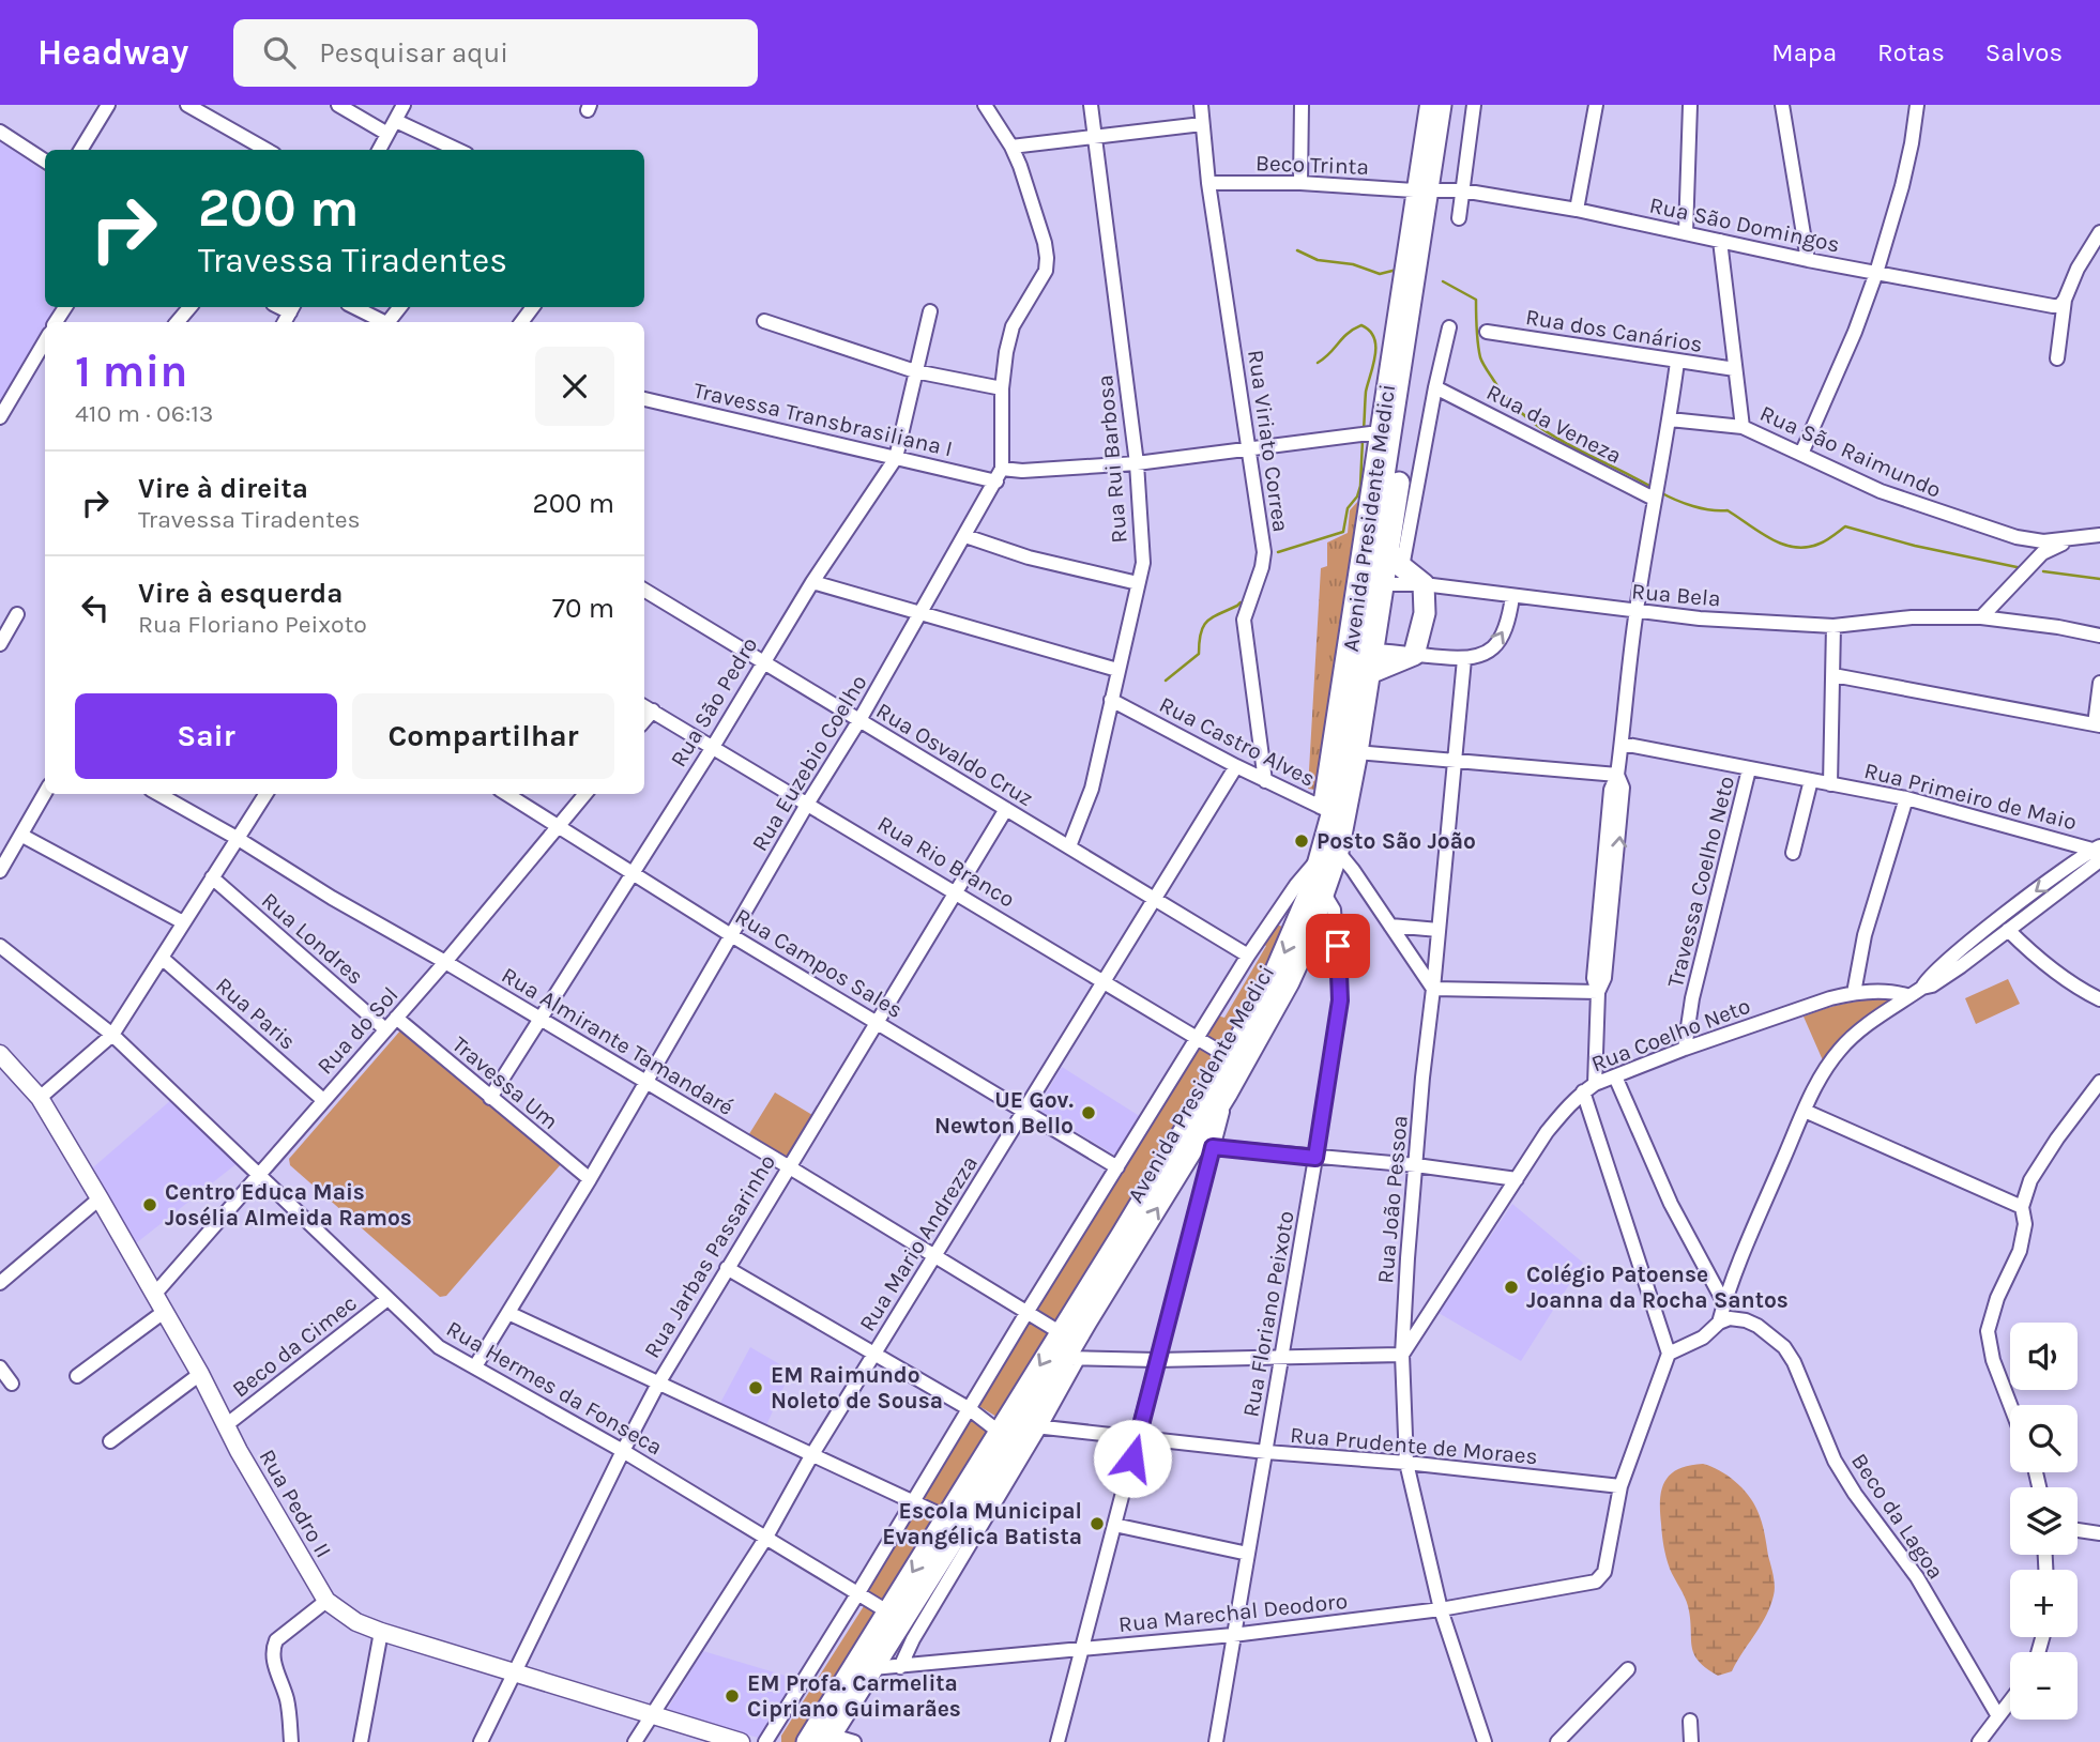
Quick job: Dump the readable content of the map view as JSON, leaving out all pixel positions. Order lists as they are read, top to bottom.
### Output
{
  "streets": {
    "main road": ["Avenida Presidente Medici"],
    "street": [
      "Beco Trinta",
      "Rua São Domingos",
      "Rua dos Canários",
      "Travessa Transbrasiliana I",
      "Rua da Veneza",
      "Rua Viriato Correa",
      "Rua São Raimundo",
      "Rua Rui Barbosa",
      "Rua Bela",
      "Rua São Pedro",
      "Rua Castro Alves",
      "Rua Osvaldo Cruz",
      "Rua Euzebio Coelho",
      "Rua Primeiro de Maio",
      "Rua Rio Branco",
      "Travessa Coelho Neto",
      "Rua Londres",
      "Rua Campos Sales",
      "Rua Paris",
      "Rua do Sol",
      "Rua Coelho Neto",
      "Rua Almirante Tamandaré",
      "Travessa Um",
      "Rua João Pessoa",
      "Rua Mario Andrezza",
      "Rua Jarbas Passarinho",
      "Rua Floriano Peixoto",
      "Beco da Cimec",
      "Rua Hermes da Fonseca",
      "Rua Prudente de Moraes",
      "Rua Pedro II",
      "Beco da Lagoa",
      "Rua Marechal Deodoro"
    ]
  },
  "crossings": [
    ["Beco Trinta", "Rua São Domingos"],
    ["Beco Trinta", "Rua Viriato Correa"],
    ["Beco Trinta", "Avenida Presidente Medici"],
    ["Rua São Domingos", "Avenida Presidente Medici"],
    ["Travessa Transbrasiliana I", "Rua Viriato Correa"],
    ["Travessa Transbrasiliana I", "Rua Rui Barbosa"],
    ["Travessa Transbrasiliana I", "Rua São Pedro"],
    ["Travessa Transbrasiliana I", "Rua Euzebio Coelho"],
    ["Rua Viriato Correa", "Rua Castro Alves"],
    ["Rua Rui Barbosa", "Rua Castro Alves"],
    ["Rua Rui Barbosa", "Rua Osvaldo Cruz"],
    ["Avenida Presidente Medici", "Rua Bela"],
    ["Avenida Presidente Medici", "Rua Castro Alves"],
    ["Avenida Presidente Medici", "Rua Osvaldo Cruz"],
    ["Avenida Presidente Medici", "Rua Rio Branco"],
    ["Avenida Presidente Medici", "Rua Campos Sales"],
    ["Avenida Presidente Medici", "Rua Almirante Tamandaré"],
    ["Avenida Presidente Medici", "Rua Floriano Peixoto"],
    ["Avenida Presidente Medici", "Rua Hermes da Fonseca"],
    ["Avenida Presidente Medici", "Rua Prudente de Moraes"],
    ["Avenida Presidente Medici", "Rua Marechal Deodoro"],
    ["Rua Bela", "Rua Primeiro de Maio"],
    ["Rua São Pedro", "Rua Osvaldo Cruz"],
    ["Rua São Pedro", "Rua Rio Branco"],
    ["Rua São Pedro", "Rua Campos Sales"],
    ["Rua São Pedro", "Rua Almirante Tamandaré"],
    ["Rua São Pedro", "Travessa Um"],
    ["Rua Castro Alves", "Rua Mario Andrezza"],
    ["Rua Osvaldo Cruz", "Rua Euzebio Coelho"],
    ["Rua Osvaldo Cruz", "Rua Mario Andrezza"],
    ["Rua Osvaldo Cruz", "Rua Jarbas Passarinho"],
    ["Rua Euzebio Coelho", "Rua Rio Branco"],
    ["Rua Euzebio Coelho", "Rua Campos Sales"],
    ["Rua Euzebio Coelho", "Rua Almirante Tamandaré"],
    ["Rua Euzebio Coelho", "Travessa Um"],
    ["Rua Euzebio Coelho", "Rua Hermes da Fonseca"],
    ["Rua Primeiro de Maio", "Travessa Coelho Neto"],
    ["Rua Rio Branco", "Rua Mario Andrezza"],
    ["Rua Rio Branco", "Rua Jarbas Passarinho"],
    ["Travessa Coelho Neto", "Rua Coelho Neto"],
    ["Rua Londres", "Rua do Sol"],
    ["Rua Campos Sales", "Rua do Sol"],
    ["Rua Campos Sales", "Rua Mario Andrezza"],
    ["Rua Campos Sales", "Rua Jarbas Passarinho"],
    ["Rua Paris", "Rua do Sol"],
    ["Rua do Sol", "Rua Almirante Tamandaré"],
    ["Rua do Sol", "Travessa Um"],
    ["Rua do Sol", "Rua Hermes da Fonseca"],
    ["Rua do Sol", "Rua Pedro II"],
    ["Rua Coelho Neto", "Rua João Pessoa"],
    ["Rua Almirante Tamandaré", "Rua Mario Andrezza"],
    ["Rua Almirante Tamandaré", "Rua Jarbas Passarinho"],
    ["Rua João Pessoa", "Rua Prudente de Moraes"],
    ["Rua João Pessoa", "Rua Marechal Deodoro"],
    ["Rua Mario Andrezza", "Rua Hermes da Fonseca"],
    ["Rua Mario Andrezza", "Rua Pedro II"],
    ["Rua Jarbas Passarinho", "Rua Hermes da Fonseca"],
    ["Rua Jarbas Passarinho", "Rua Pedro II"],
    ["Rua Floriano Peixoto", "Rua Prudente de Moraes"],
    ["Rua Floriano Peixoto", "Rua Marechal Deodoro"],
    ["Beco da Cimec", "Rua Hermes da Fonseca"],
    ["Beco da Cimec", "Rua Pedro II"],
    ["Rua Prudente de Moraes", "Rua Marechal Deodoro"]
  ],
  "places": [
    "Posto São João",
    "UE Gov. Newton Bello",
    "Centro Educa Mais Josélia Almeida Ramos",
    "Colégio Patoense Joanna da Rocha Santos",
    "EM Raimundo Noleto de Sousa",
    "Escola Municipal Evangélica Batista",
    "EM Profª. Carmelita Cipriano Guimarães"
  ],
  "page": {
    "header": "Headway",
    "search": "Pesquisar aqui",
    "nav": ["Mapa", "Rotas", "Salvos"],
    "turn": ["200 m", "Travessa Tiradentes"],
    "heading": ["1 min", "410 m · 06:13"],
    "list": [
      {
        "name": "Vire à direita",
        "note": "Travessa Tiradentes",
        "value": "200 m"
      },
      {
        "name": "Vire à esquerda",
        "note": "Rua Floriano Peixoto",
        "value": "70 m"
      }
    ],
    "buttons": ["Sair", "Compartilhar"],
    "map_buttons": ["+", "−"]
  }
}
